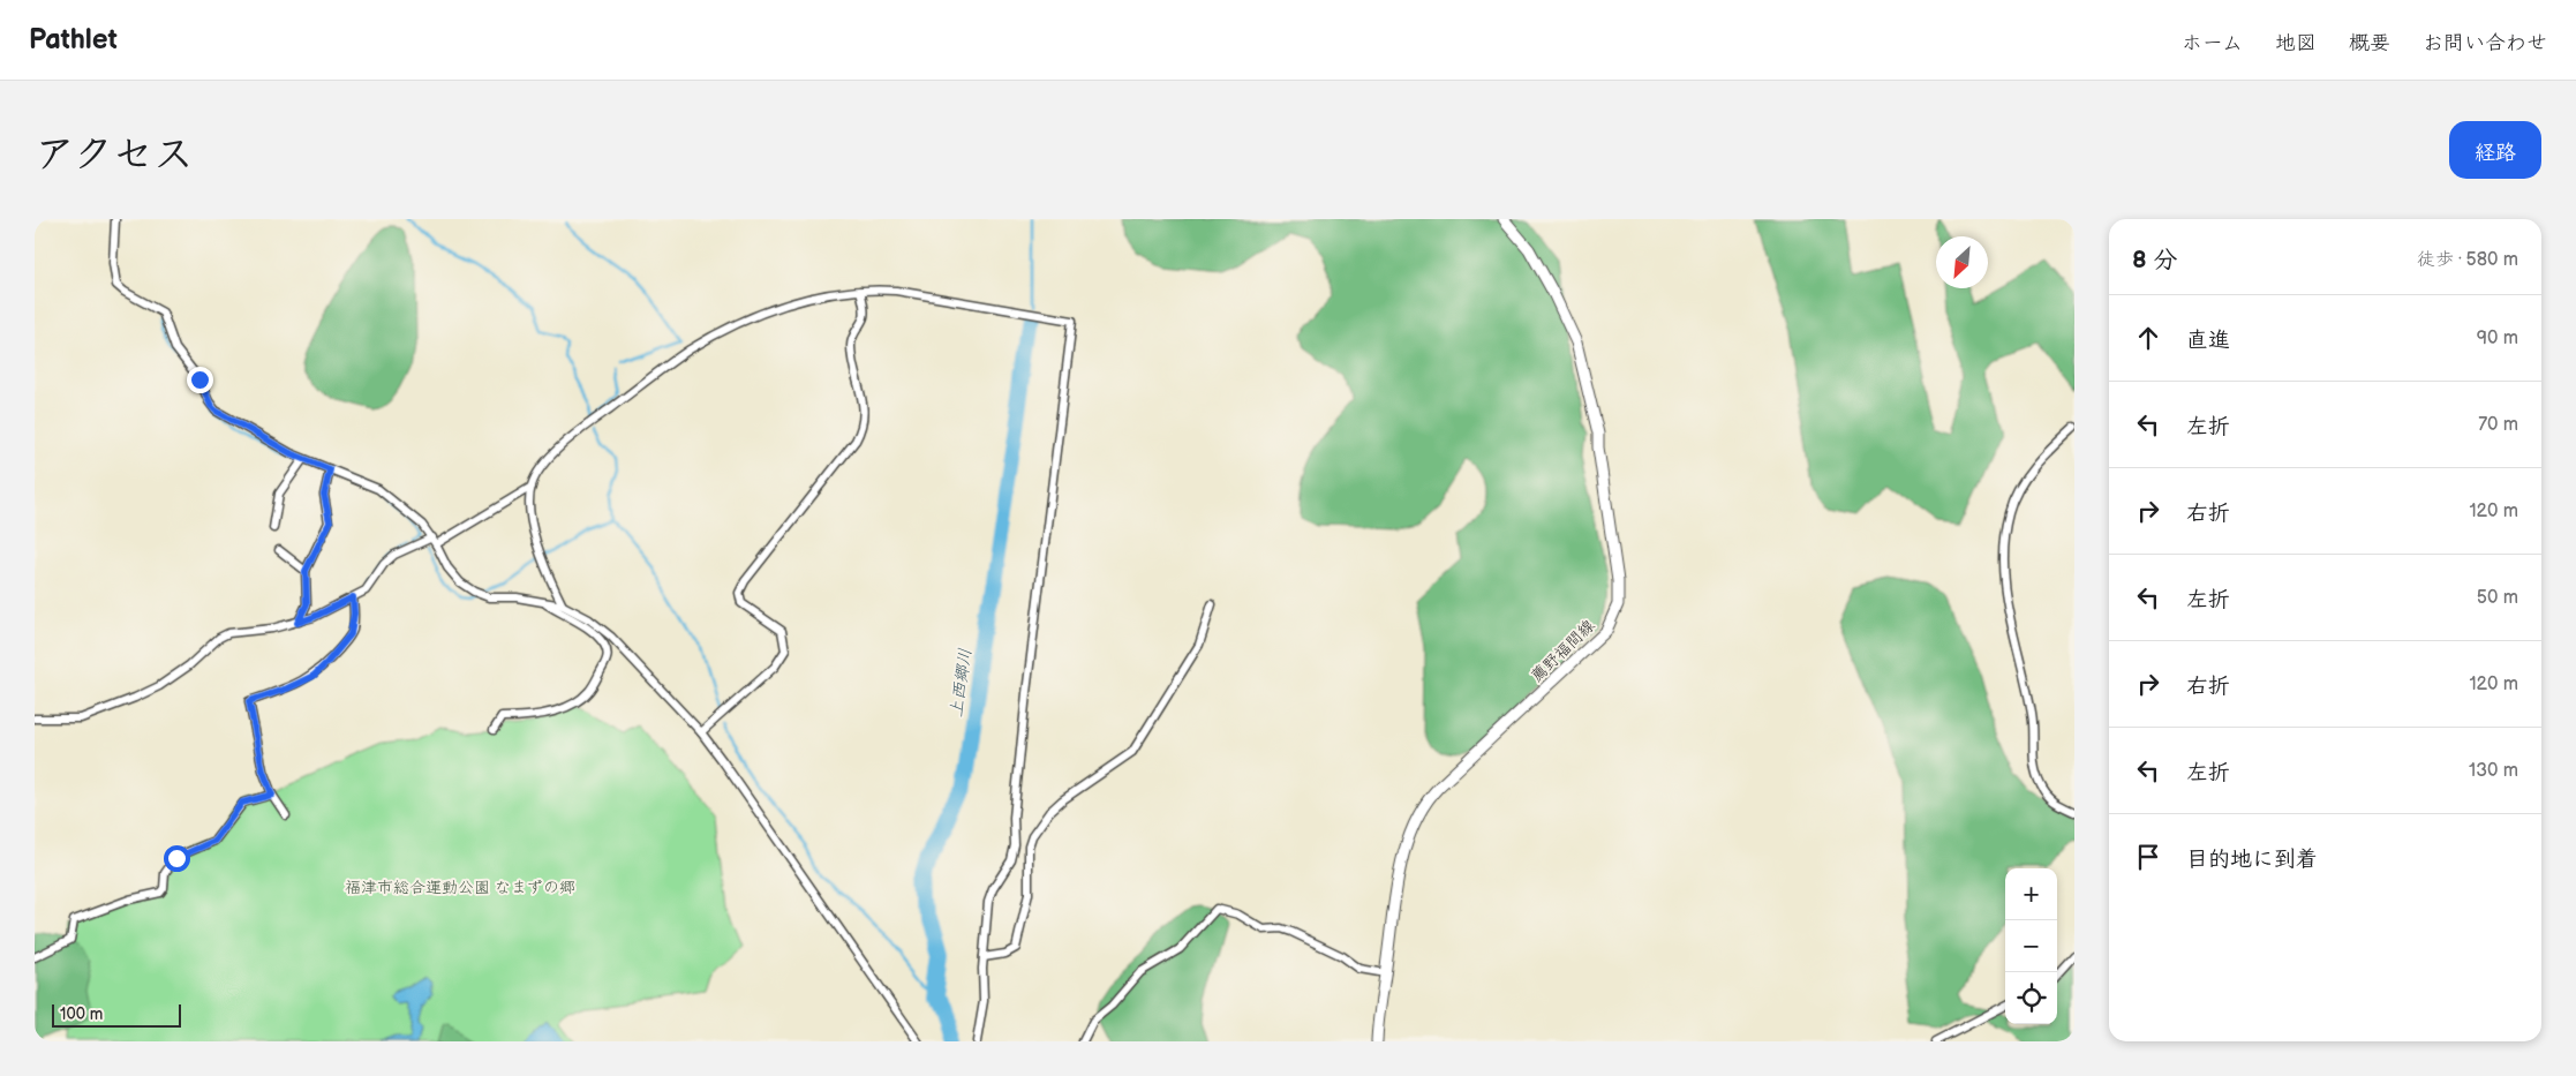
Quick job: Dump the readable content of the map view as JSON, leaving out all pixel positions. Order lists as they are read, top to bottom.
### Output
{
  "streets": {
    "main road": ["薦野福間線"]
  },
  "water": ["上西郷川"],
  "parks": ["福津市総合運動公園 なまずの郷"],
  "scale_bar": "100 m",
  "north": "bottom left",
  "page": {
    "header": "Pathlet",
    "nav": [
      "ホーム",
      "地図",
      "概要",
      "お問い合わせ"
    ],
    "title": "アクセス",
    "buttons": "経路",
    "heading": ["8 分", "徒歩 · 580 m"],
    "list": [
      ["直進", "90 m"],
      ["左折", "70 m"],
      ["右折", "120 m"],
      ["左折", "50 m"],
      ["右折", "120 m"],
      ["左折", "130 m"],
      "目的地に到着"
    ],
    "map_buttons": ["+", "−"],
    "scale": "100 m"
  }
}
